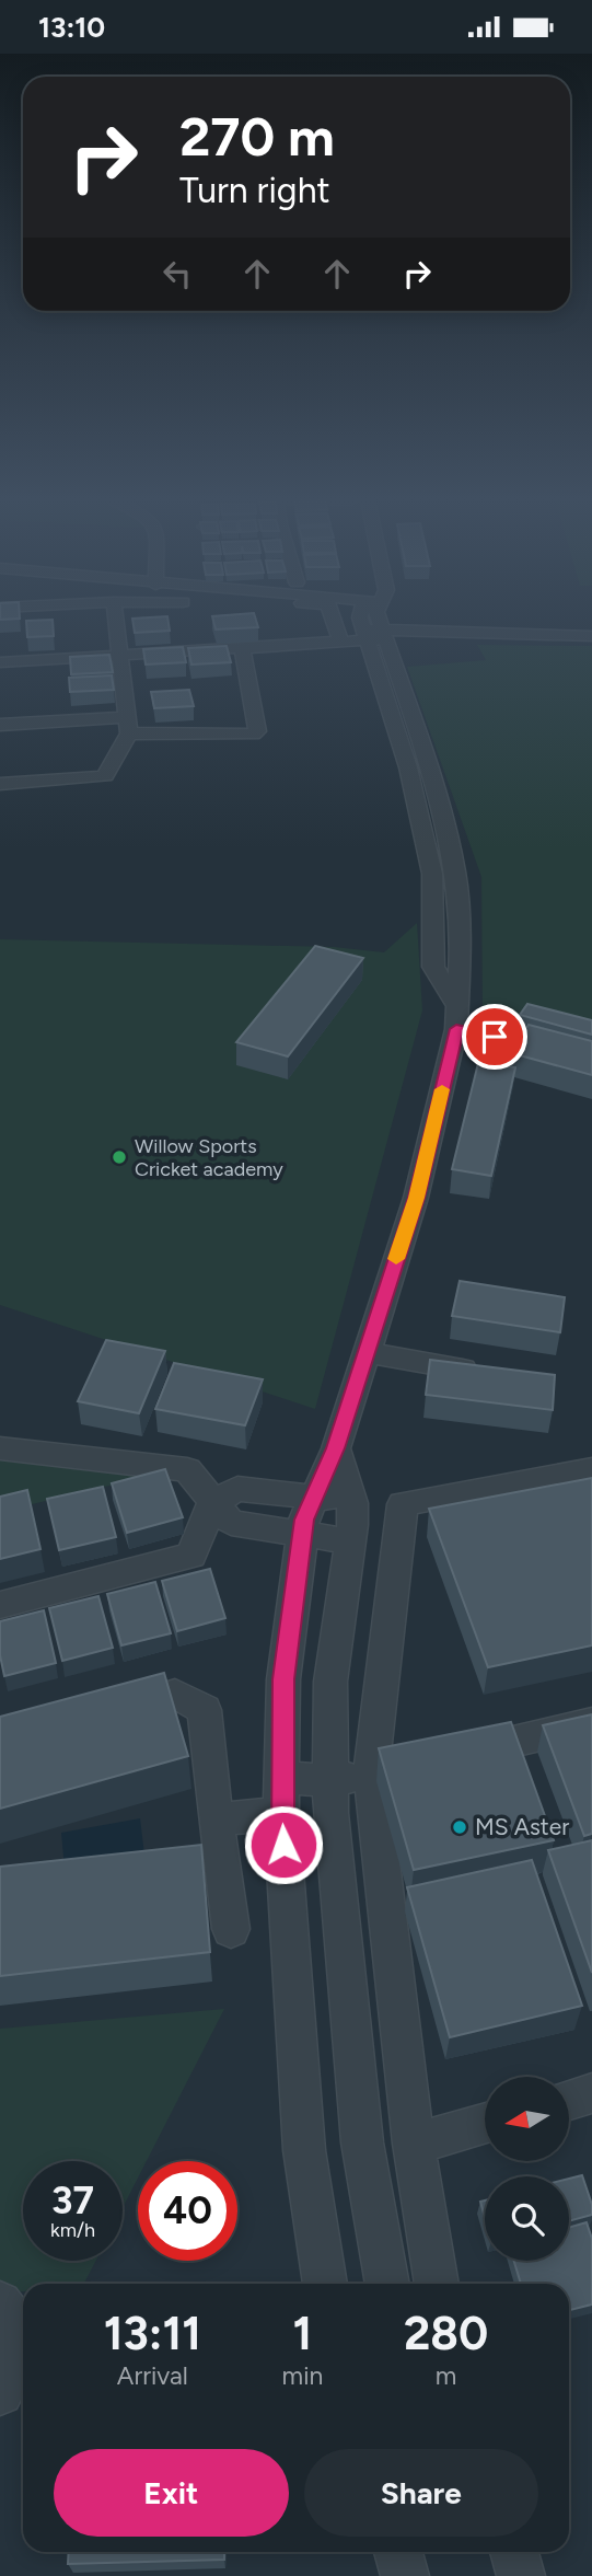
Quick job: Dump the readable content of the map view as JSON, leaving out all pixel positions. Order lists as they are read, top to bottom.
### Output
{
  "places": ["Willow Sports Cricket academy", "MS Aster"],
  "north": "left",
  "page": {
    "status": "13:10",
    "turn": ["270 m", "Turn right"],
    "speed": "37 km/h",
    "limit": "40",
    "eta": [
      "13:11",
      "Arrival",
      "1",
      "min",
      "280",
      "m"
    ],
    "buttons": ["Exit", "Share"]
  }
}
